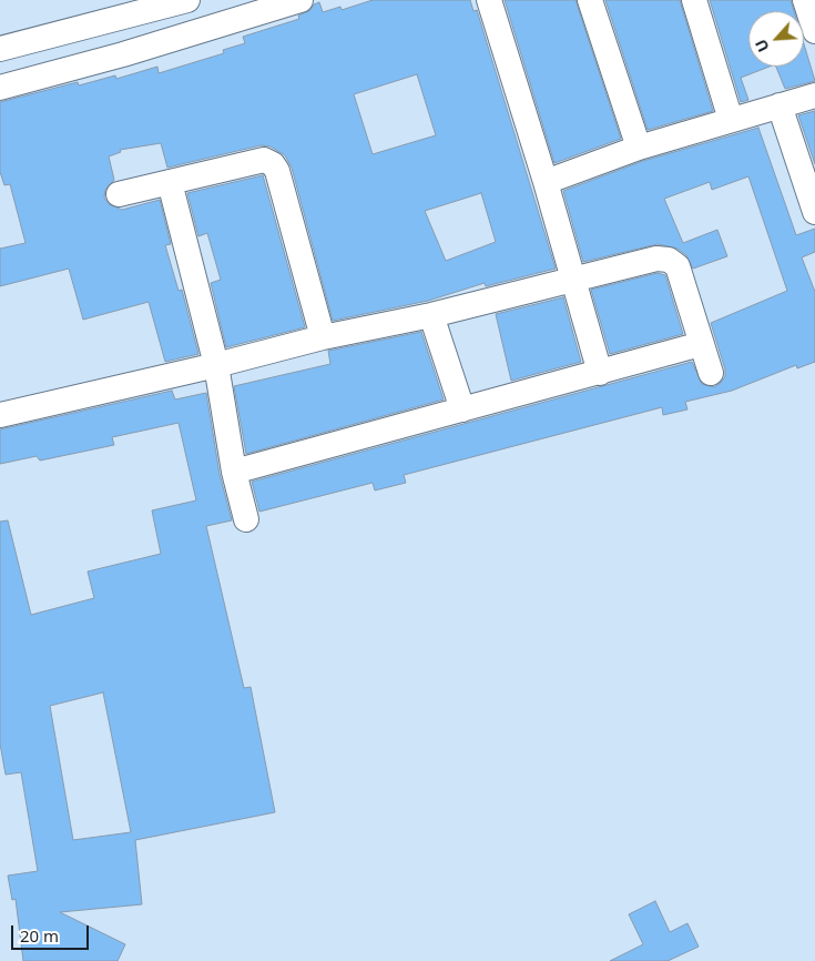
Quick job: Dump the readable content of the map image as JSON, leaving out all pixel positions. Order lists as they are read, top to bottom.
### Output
{
  "scale_bar": "20 m",
  "north": "bottom left"
}
